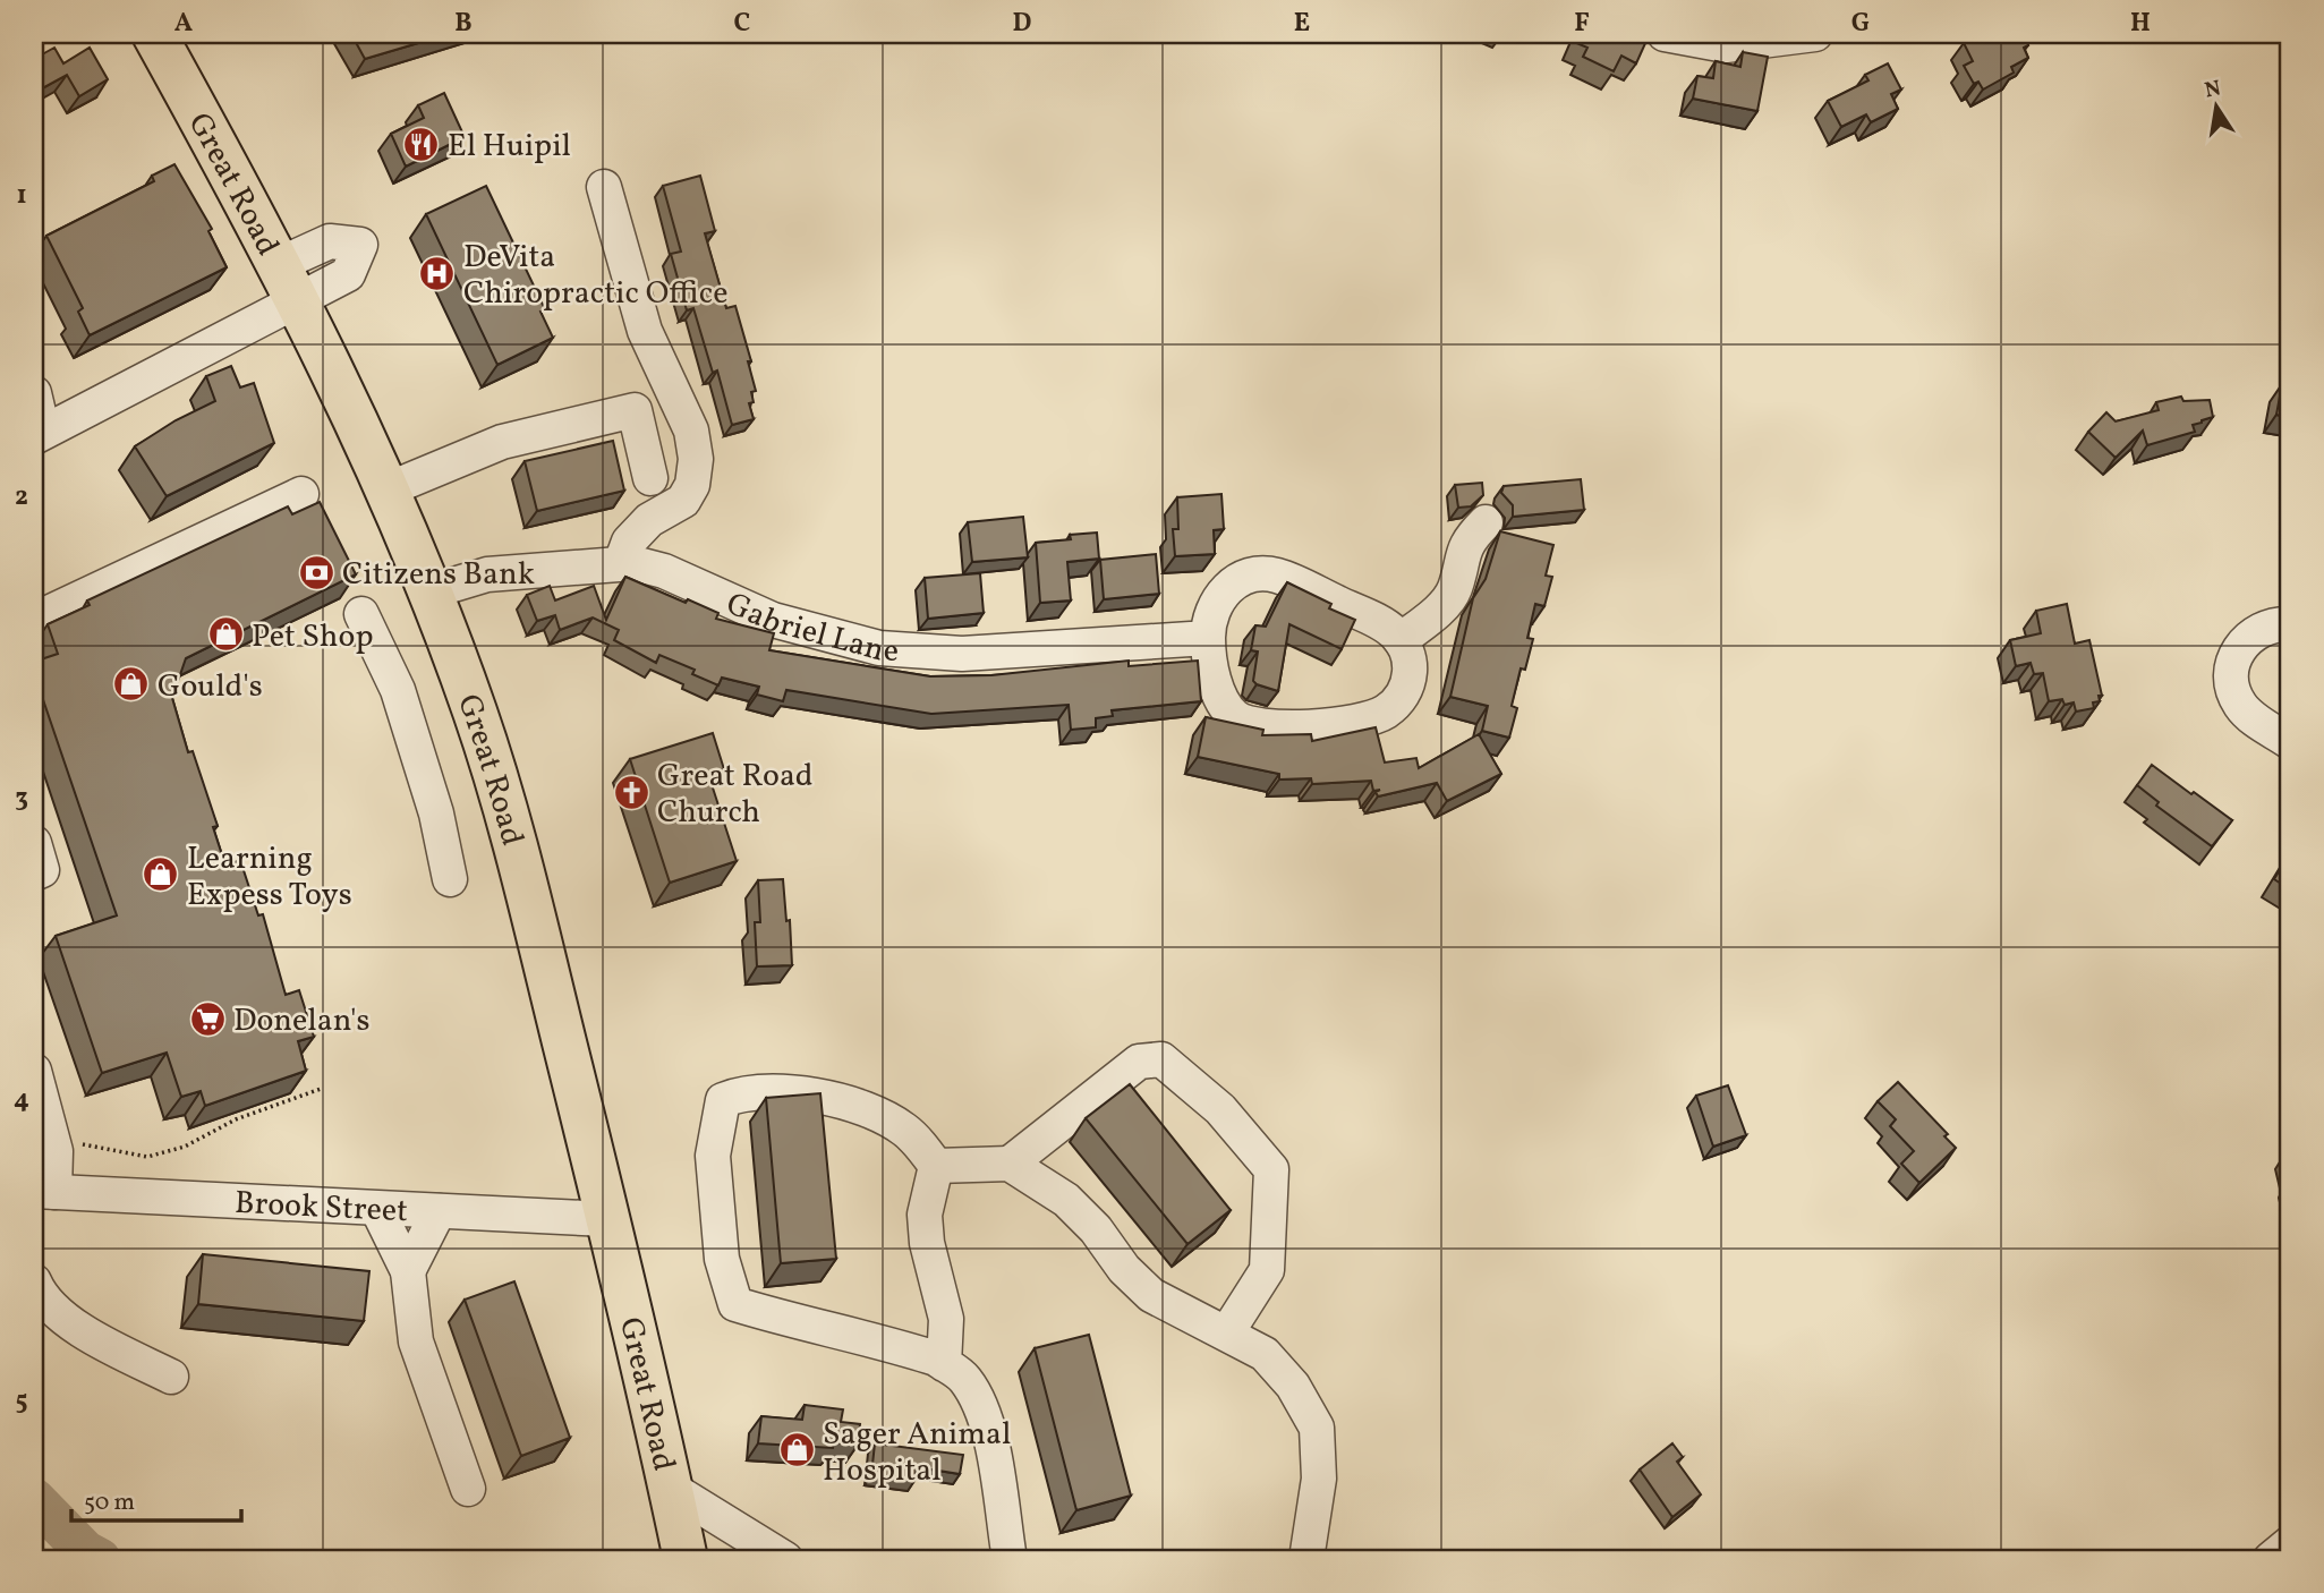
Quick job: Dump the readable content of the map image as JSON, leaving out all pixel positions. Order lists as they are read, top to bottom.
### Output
{
  "streets": {
    "main road": ["Great Road"],
    "street": ["Gabriel Lane", "Brook Street"]
  },
  "crossings": [
    ["Great Road", "Gabriel Lane"],
    ["Great Road", "Brook Street"]
  ],
  "places": {
    "restaurant": ["El Huipil"],
    "hospital": ["DeVita Chiropractic Office"],
    "bank": ["Citizens Bank"],
    "shop": [
      "Pet Shop",
      "Gould's",
      "Learning Expess Toys",
      "Sager Animal Hospital"
    ],
    "church": ["Great Road Church"],
    "supermarket": ["Donelan's"]
  },
  "scale_bar": "50 m",
  "north": "top",
  "grid": {
    "columns": [
      "A",
      "B",
      "C",
      "D",
      "E",
      "F",
      "G",
      "H"
    ],
    "rows": [
      "1",
      "2",
      "3",
      "4",
      "5"
    ]
  }
}
